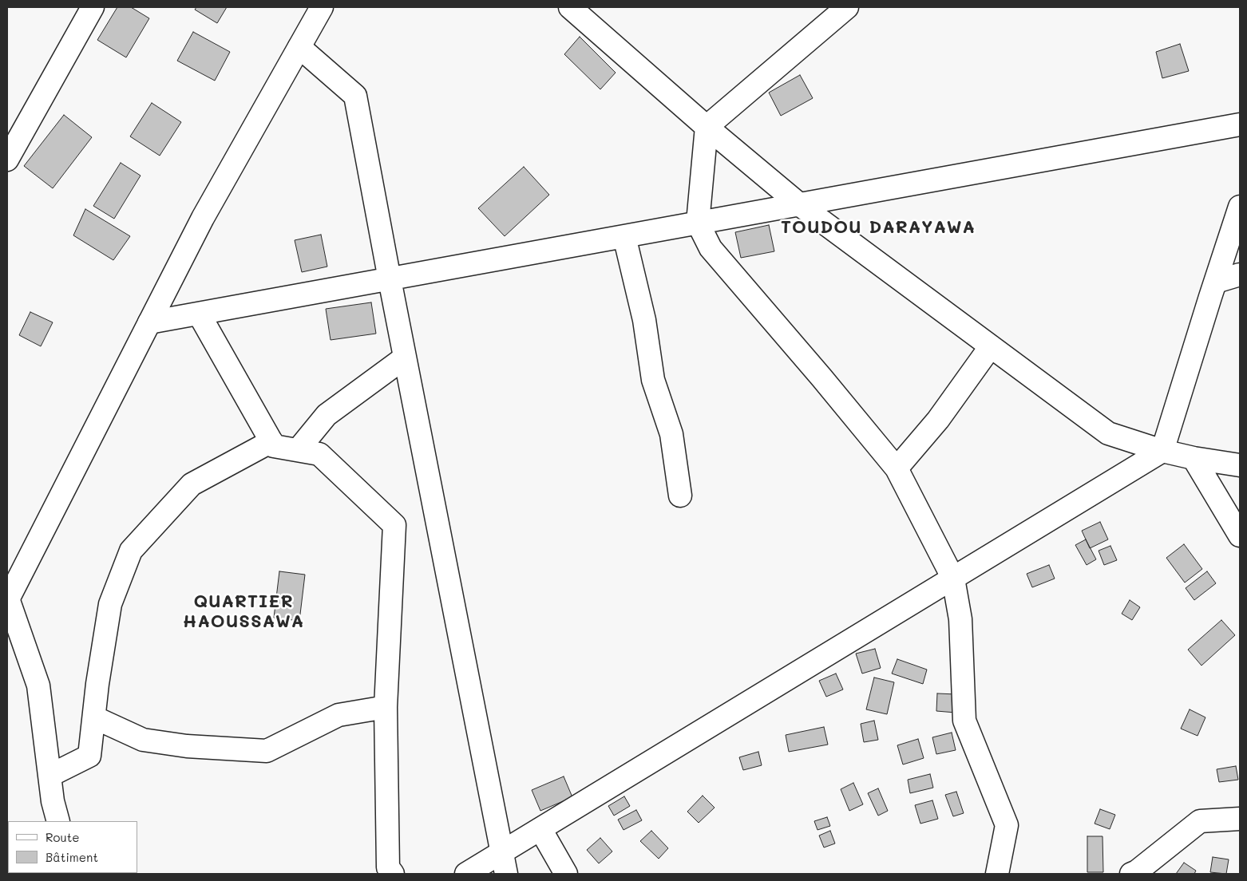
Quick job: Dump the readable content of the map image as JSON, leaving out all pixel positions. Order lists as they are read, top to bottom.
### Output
{
  "districts": ["TOUDOU DARAYAWA", "QUARTIER HAOUSSAWA"],
  "legend": ["Route", "Bâtiment"]
}
